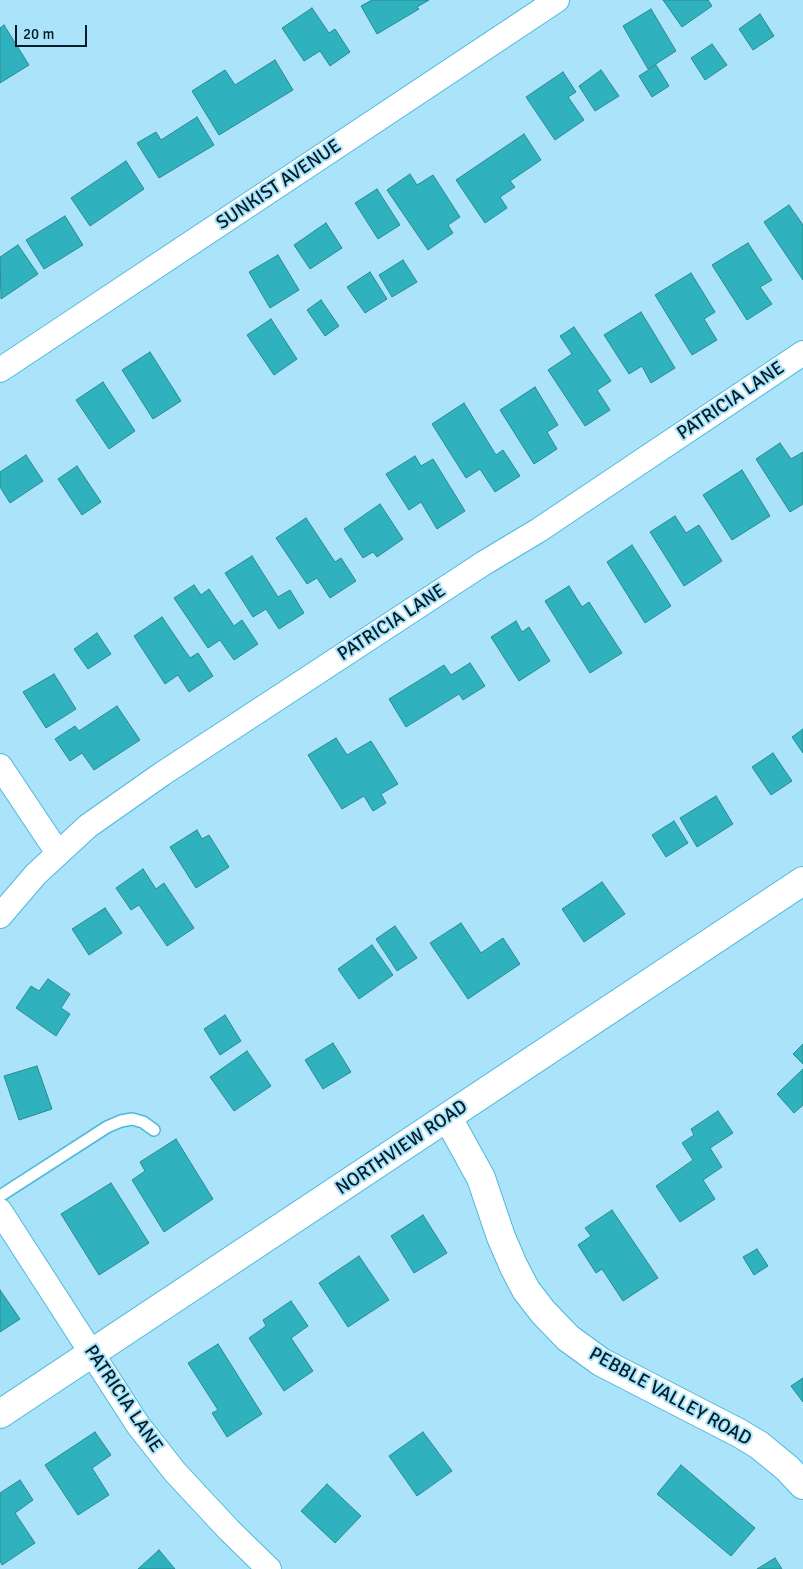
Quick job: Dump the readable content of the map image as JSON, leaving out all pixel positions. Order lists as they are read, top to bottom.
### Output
{
  "streets": {
    "street": [
      "SUNKIST AVENUE",
      "PATRICIA LANE",
      "NORTHVIEW ROAD",
      "PEBBLE VALLEY ROAD"
    ]
  },
  "crossings": [
    ["PATRICIA LANE", "NORTHVIEW ROAD"],
    ["NORTHVIEW ROAD", "PEBBLE VALLEY ROAD"]
  ],
  "scale_bar": "20 m"
}
